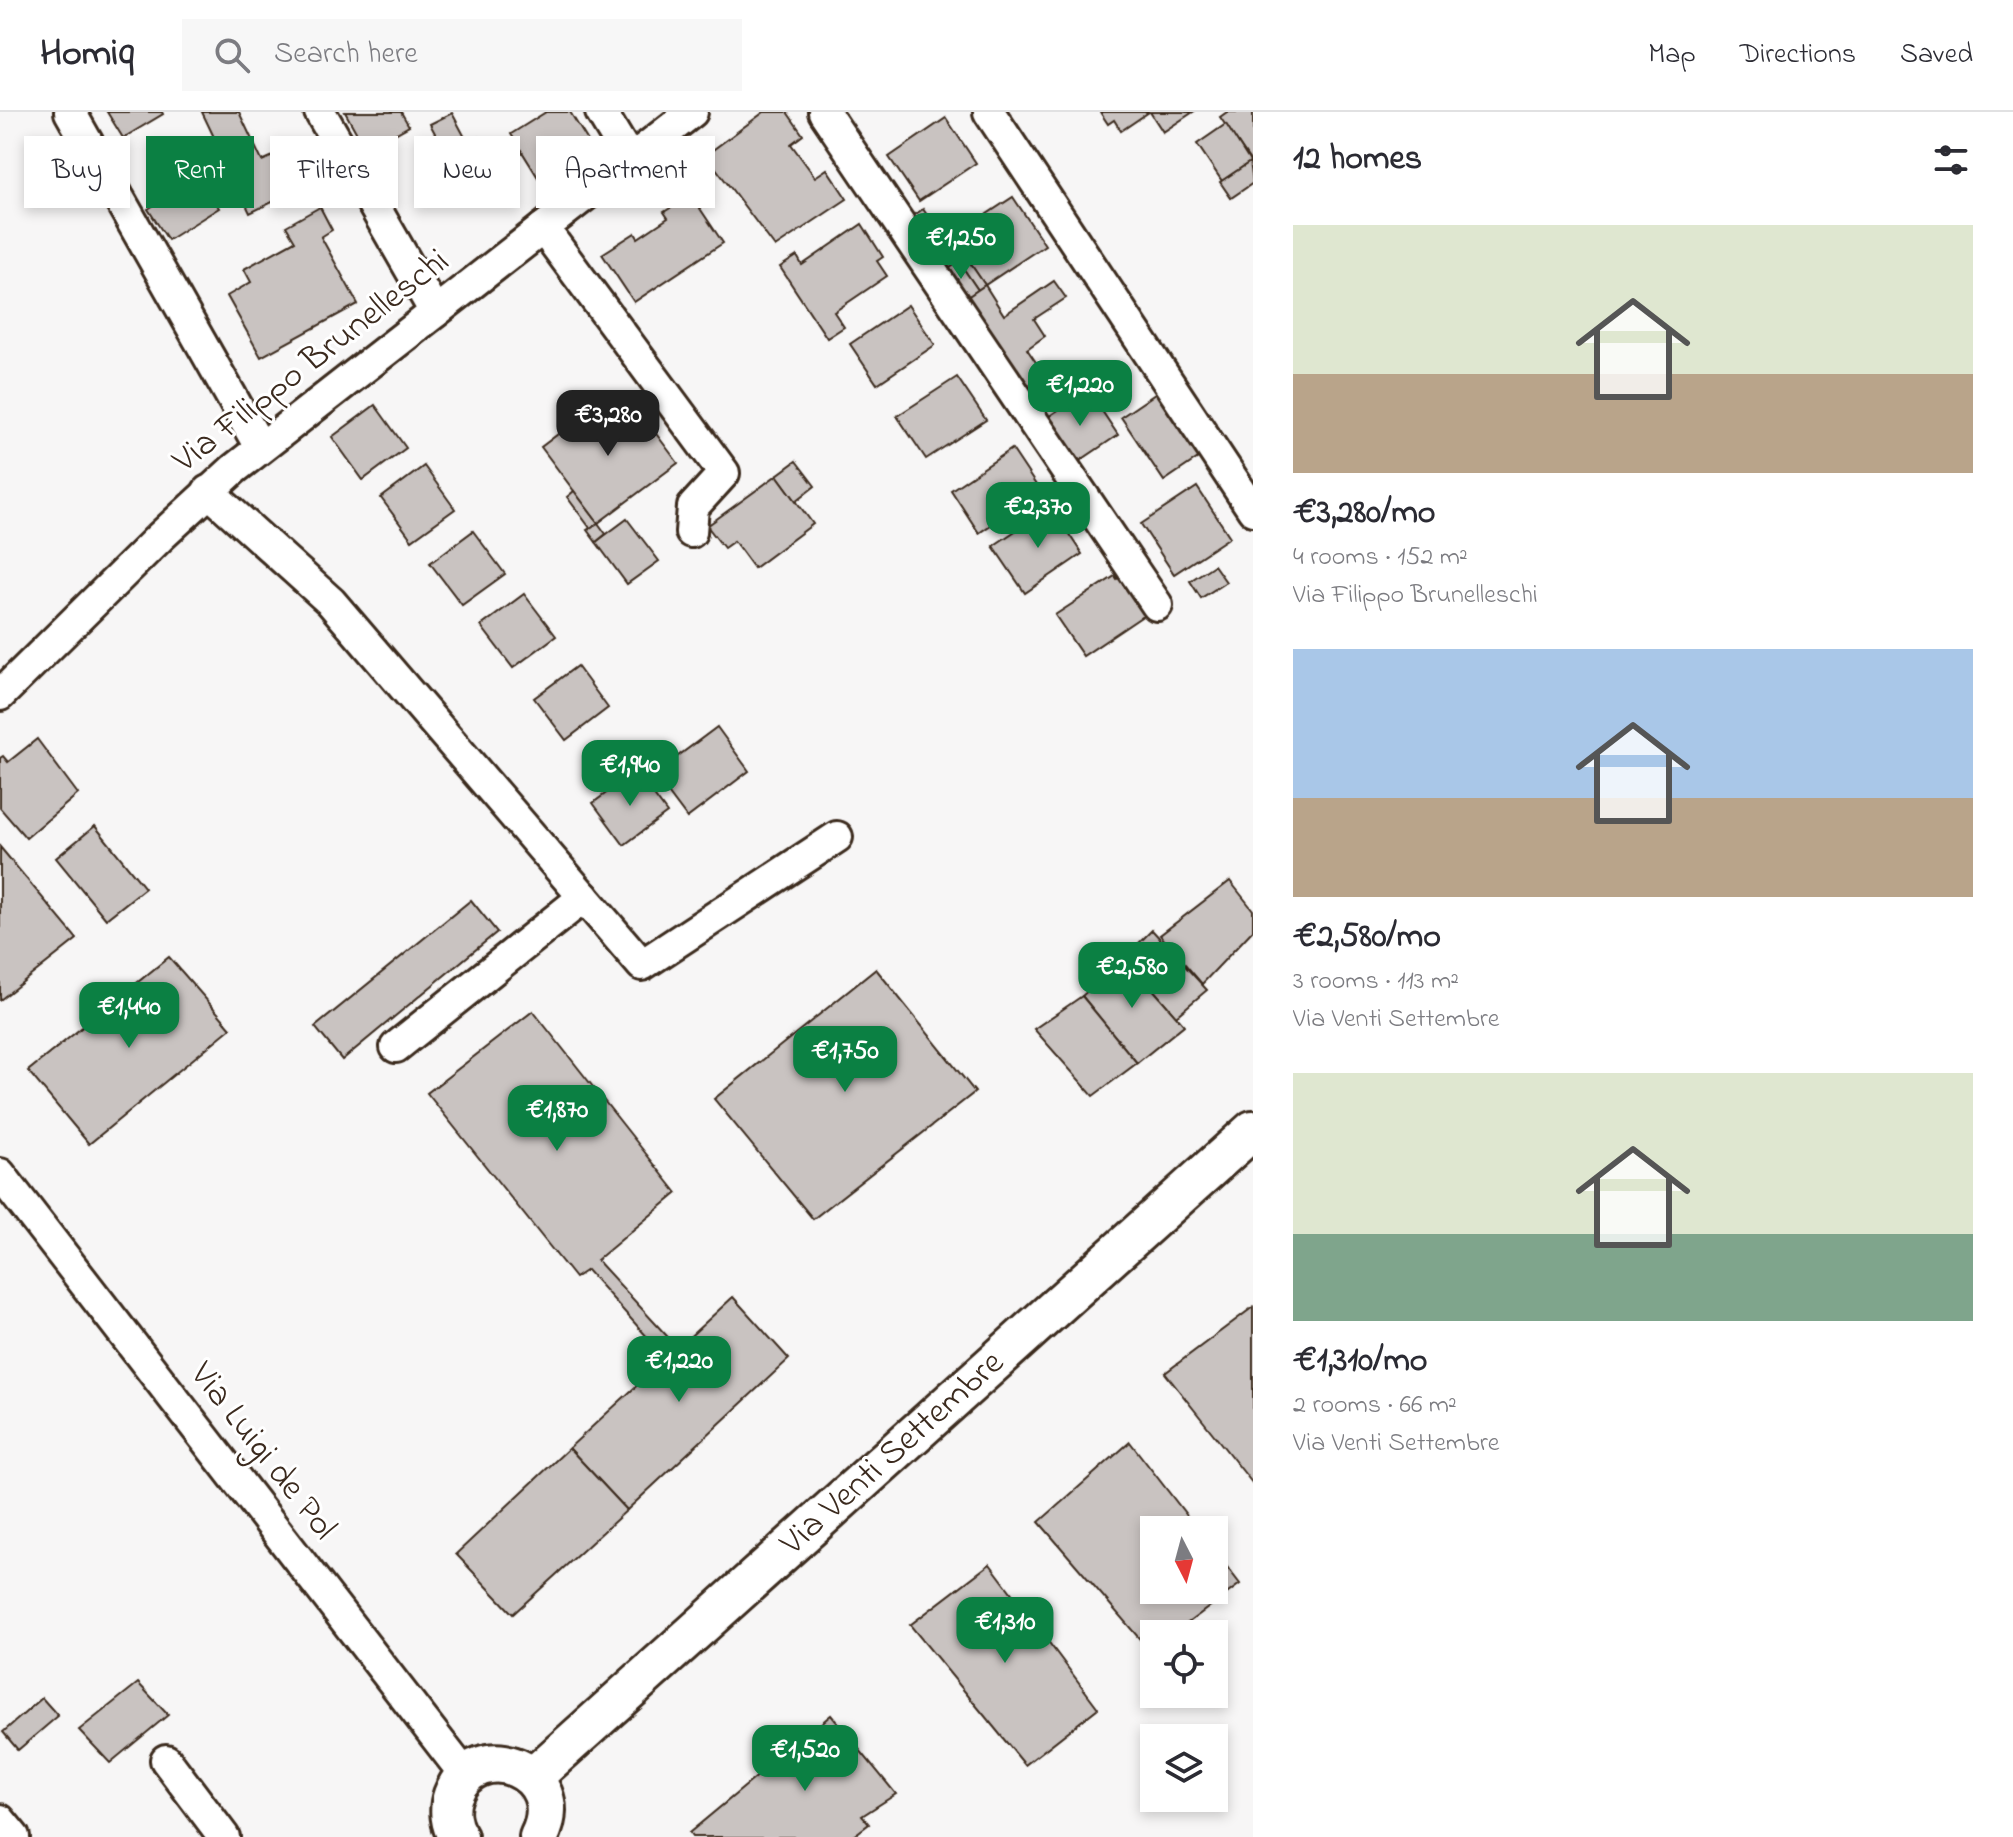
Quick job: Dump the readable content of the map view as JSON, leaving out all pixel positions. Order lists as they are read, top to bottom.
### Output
{
  "streets": {
    "main road": ["Via Venti Settembre"],
    "street": ["Via Filippo Brunelleschi", "Via Luigi de Pol"]
  },
  "north": "bottom",
  "page": {
    "header": "Homiq",
    "search": "Search here",
    "nav": ["Map", "Directions", "Saved"],
    "heading": "12 homes",
    "chip": [
      "Buy",
      "Rent",
      "Filters",
      "New",
      "Apartment"
    ],
    "list": [
      {
        "name": "€3,280/mo",
        "note": "4 rooms · 152 m² · Via Filippo Brunelleschi"
      },
      {
        "name": "€2,580/mo",
        "note": "3 rooms · 113 m² · Via Venti Settembre"
      },
      {
        "name": "€1,310/mo",
        "note": "2 rooms · 66 m² · Via Venti Settembre"
      }
    ],
    "price": [
      "€1,250",
      "€1,220",
      "€3,280",
      "€2,370",
      "€1,940",
      "€2,580",
      "€1,440",
      "€1,750",
      "€1,870",
      "€1,220",
      "€1,310",
      "€1,520"
    ]
  }
}
